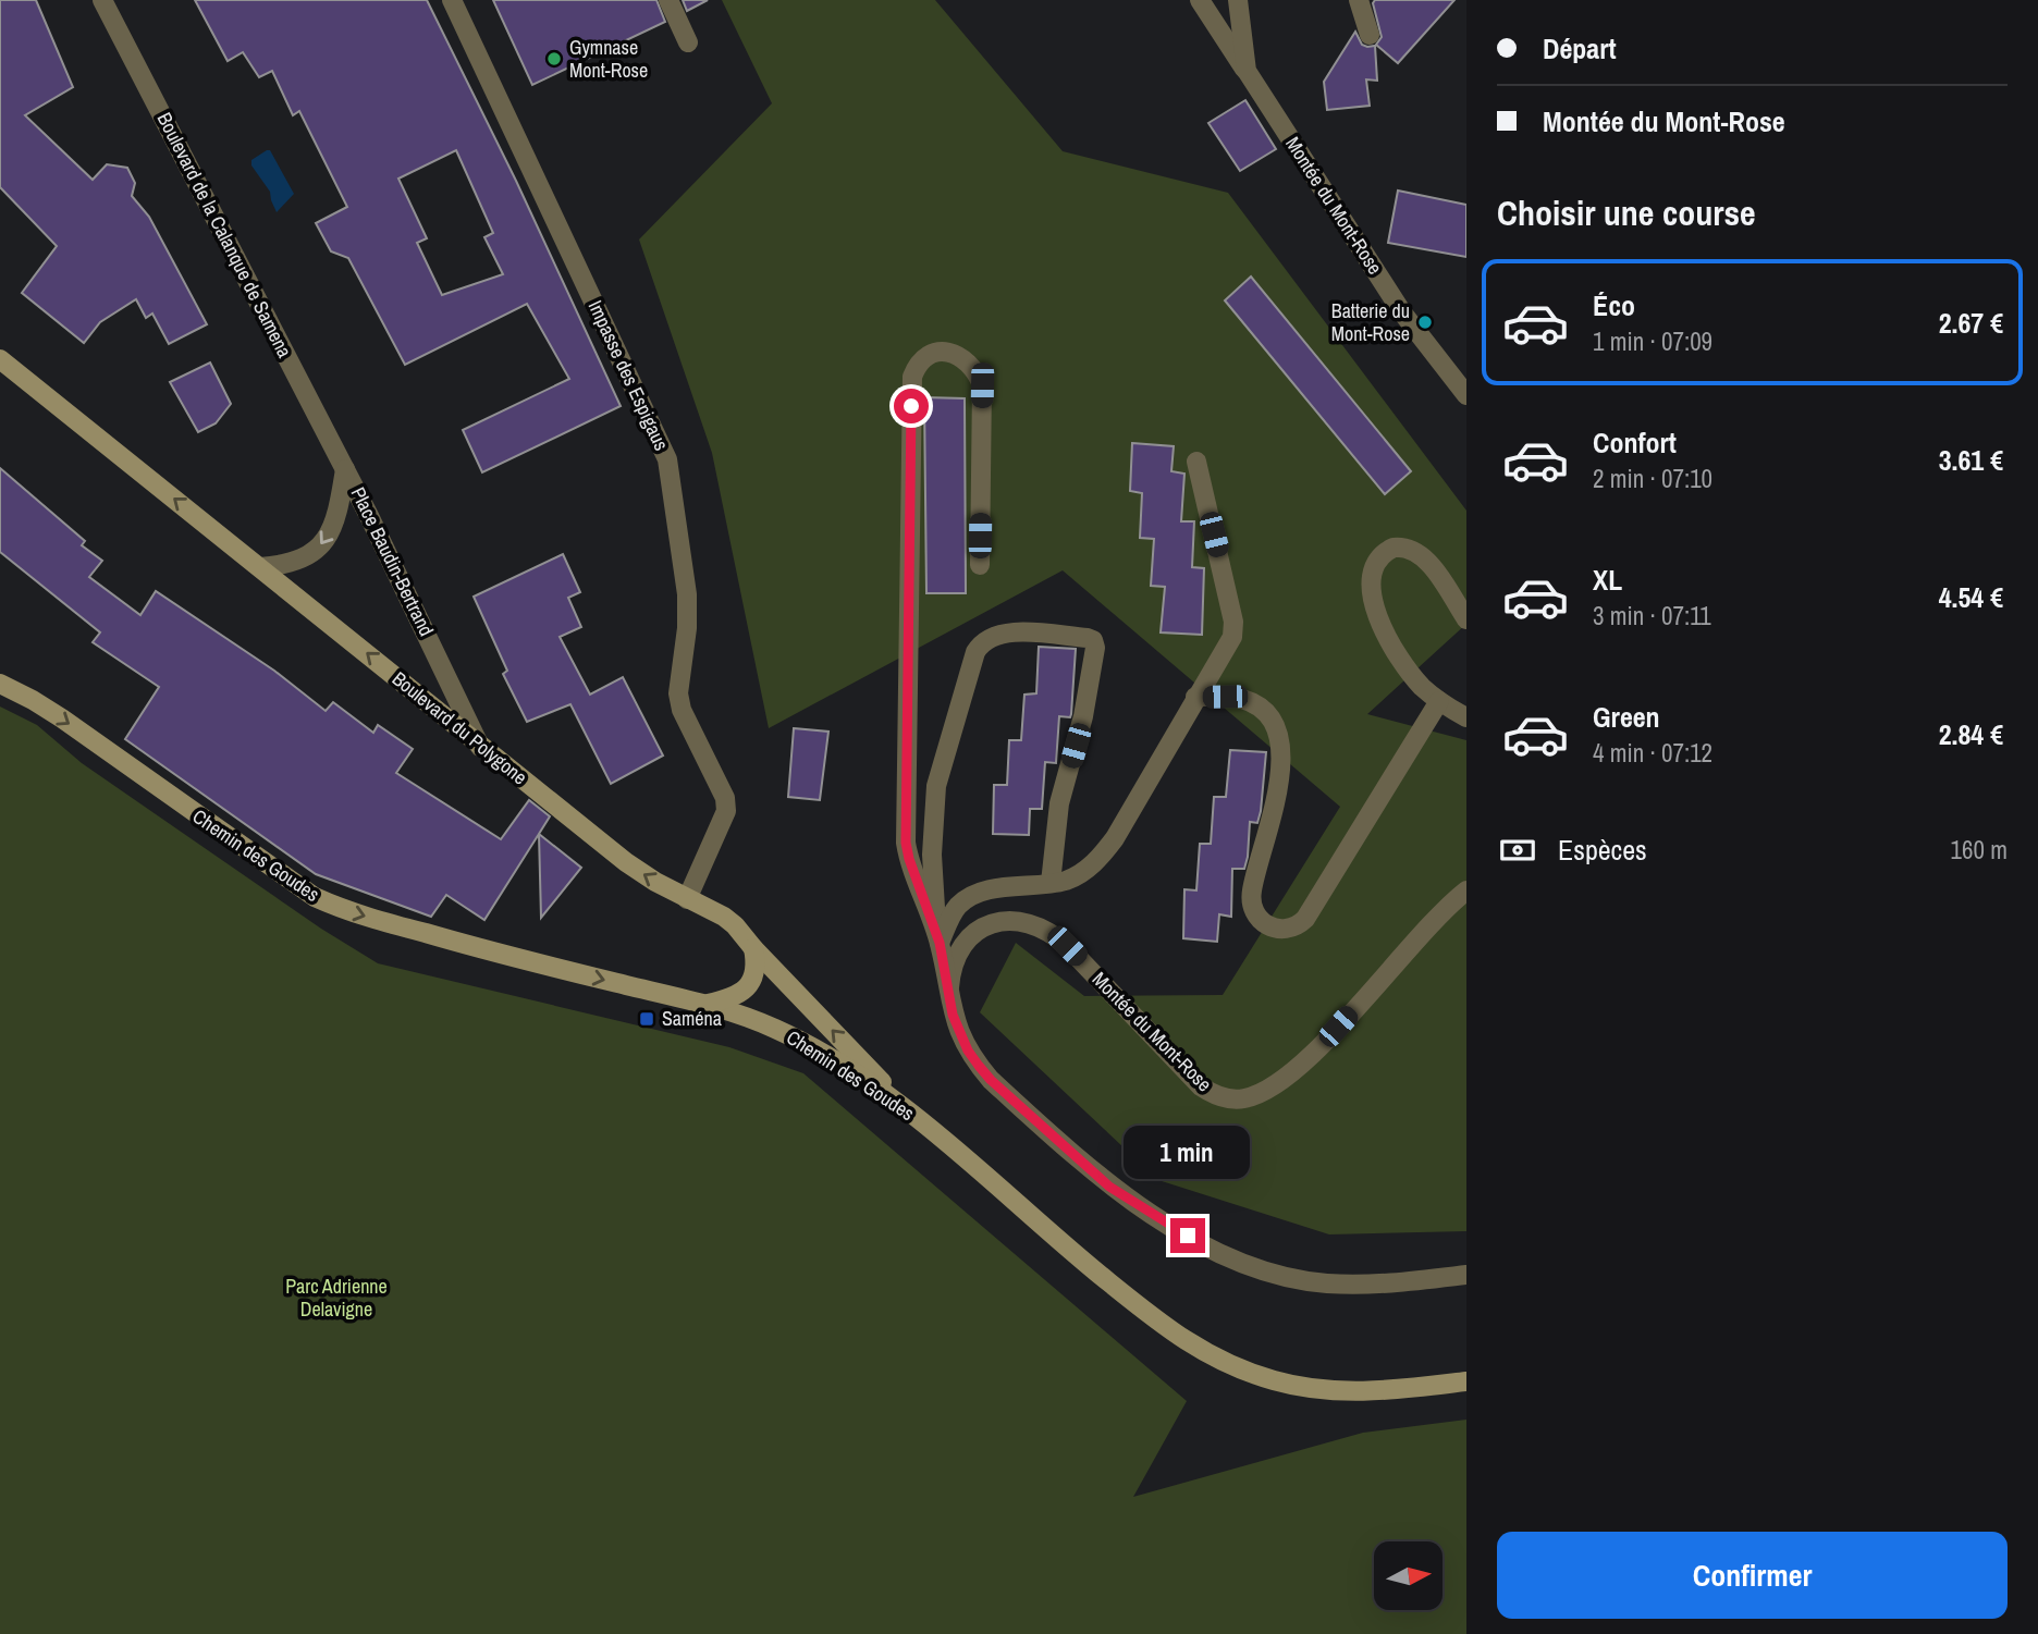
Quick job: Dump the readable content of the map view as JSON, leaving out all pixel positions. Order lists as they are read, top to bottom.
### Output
{
  "streets": {
    "street": [
      "Montée du Mont-Rose",
      "Boulevard de la Calanque de Samena",
      "Impasse des Espigaus",
      "Place Baudin-Bertrand",
      "Boulevard du Polygone",
      "Chemin des Goudes"
    ]
  },
  "crossings": [
    ["Boulevard de la Calanque de Samena", "Place Baudin-Bertrand"],
    ["Impasse des Espigaus", "Boulevard du Polygone"],
    ["Place Baudin-Bertrand", "Boulevard du Polygone"],
    ["Boulevard du Polygone", "Chemin des Goudes"]
  ],
  "one_way": ["Boulevard du Polygone", "Chemin des Goudes"],
  "parks": ["Parc Adrienne Delavigne"],
  "places": {
    "other": ["Gymnase Mont-Rose", "Batterie du Mont-Rose"],
    "transit": ["Saména"]
  },
  "north": "right",
  "page": {
    "banner": ["Départ", "Montée du Mont-Rose"],
    "heading": "Choisir une course",
    "list": [
      {
        "name": "Éco",
        "note": "1 min · 07:09",
        "value": "2.67 €"
      },
      {
        "name": "Confort",
        "note": "2 min · 07:10",
        "value": "3.61 €"
      },
      {
        "name": "XL",
        "note": "3 min · 07:11",
        "value": "4.54 €"
      },
      {
        "name": "Green",
        "note": "4 min · 07:12",
        "value": "2.84 €"
      }
    ],
    "pay": ["Espèces", "160 m"],
    "bubble": "1 min",
    "buttons": "Confirmer"
  }
}
